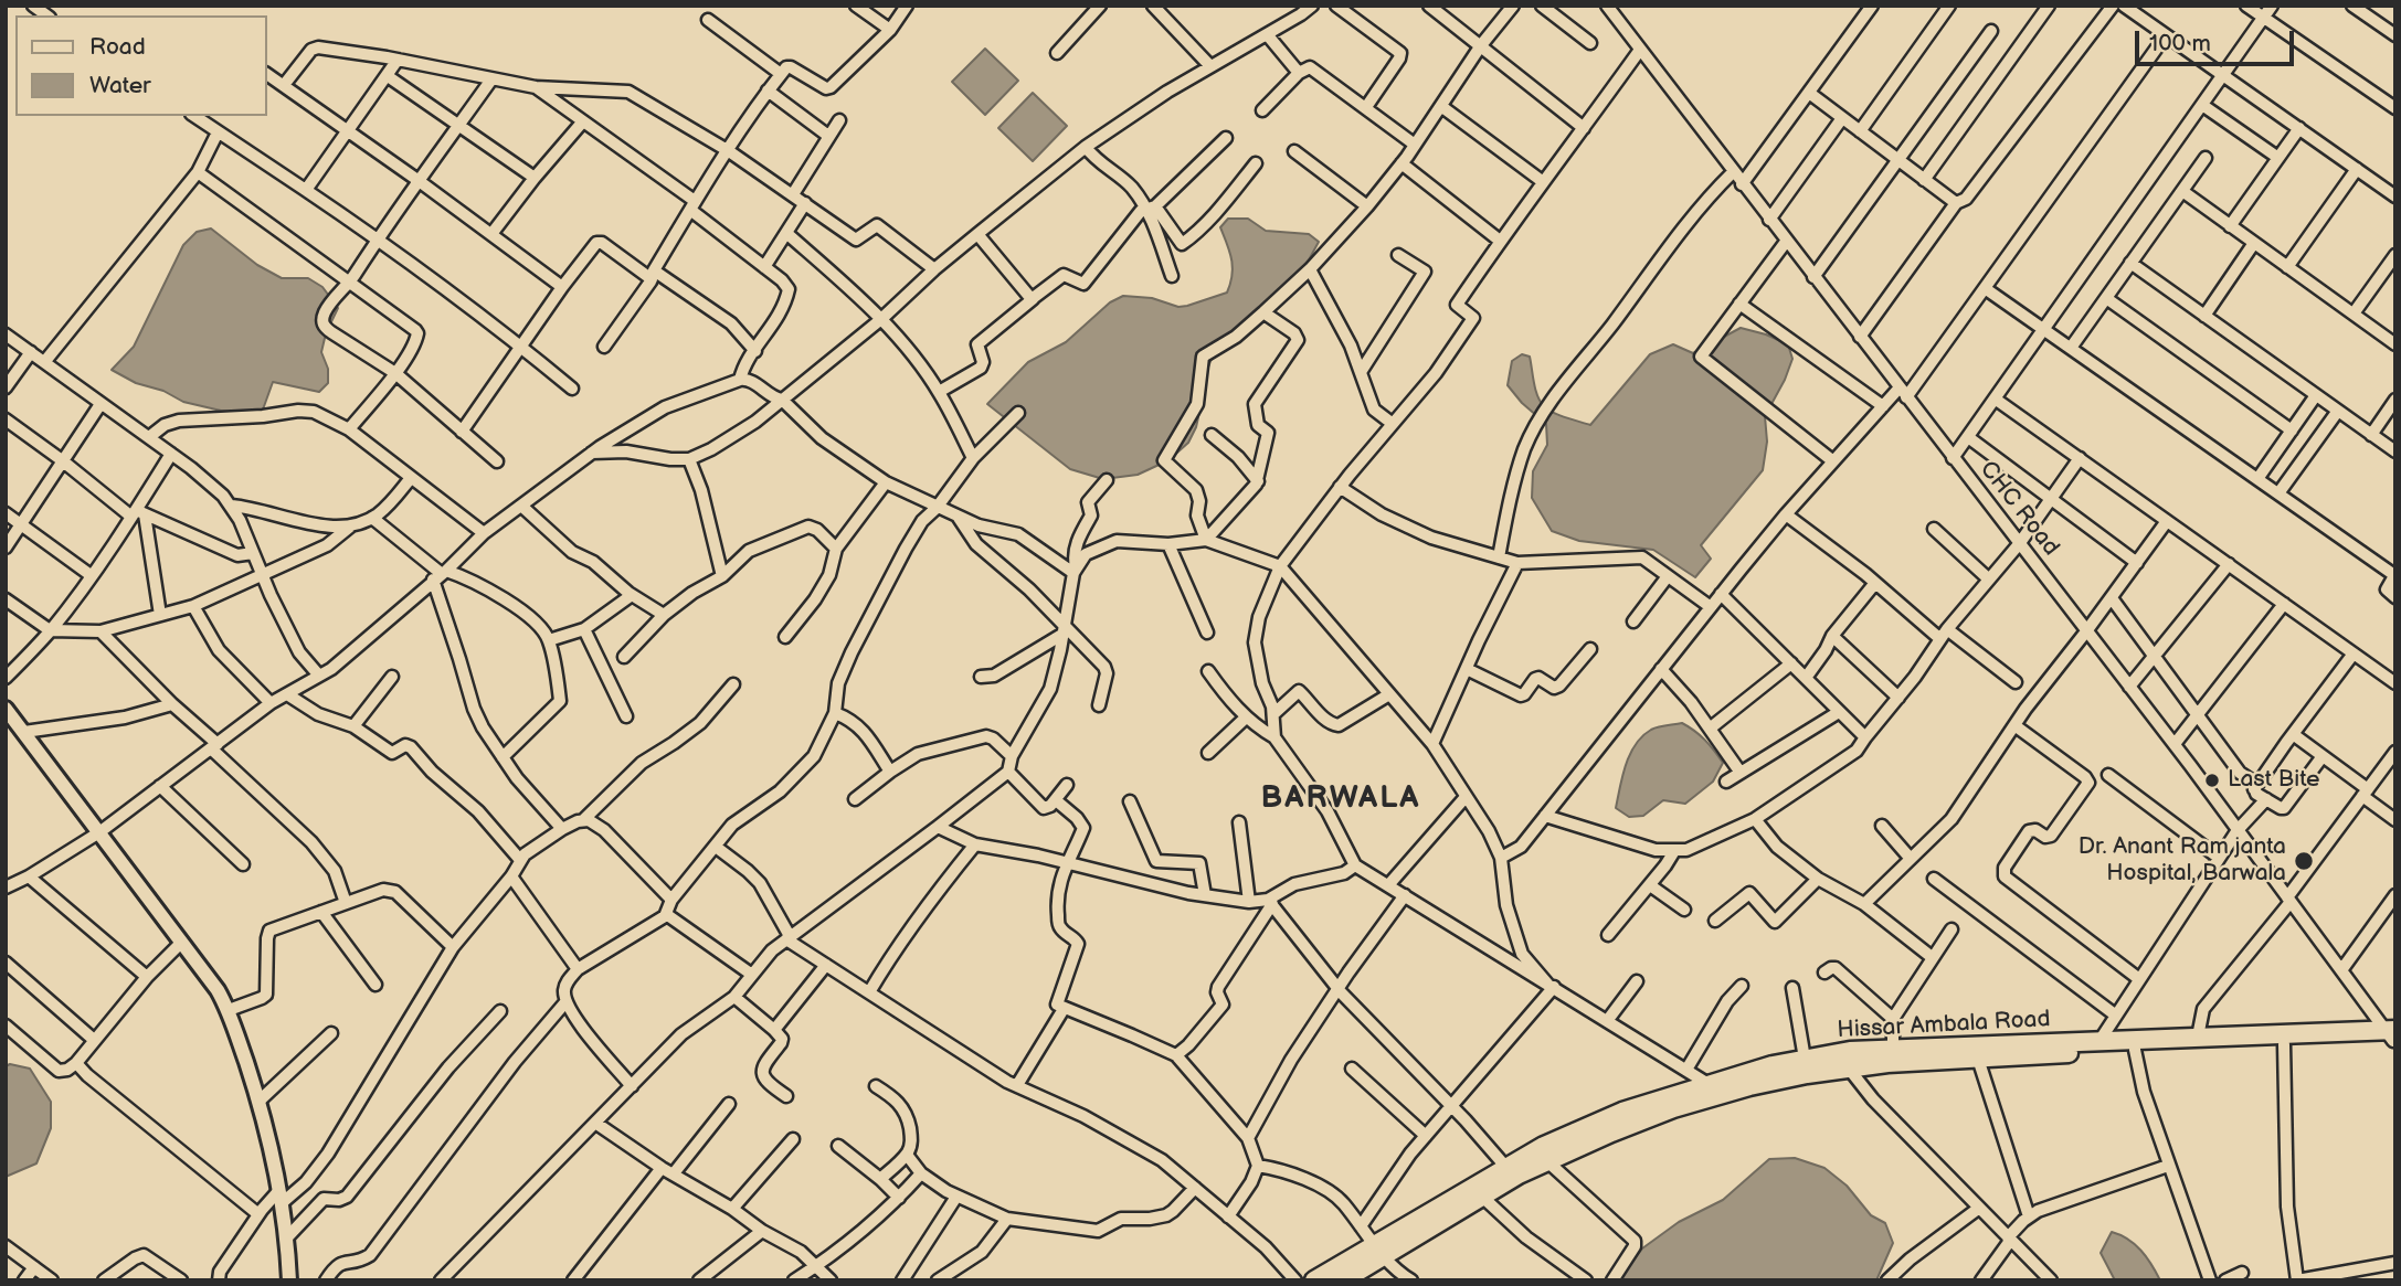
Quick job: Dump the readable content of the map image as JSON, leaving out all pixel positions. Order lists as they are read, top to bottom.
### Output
{
  "streets": {
    "main road": ["Hissar Ambala Road"],
    "street": ["CHC Road"]
  },
  "crossings": [
    ["CHC Road", "Hissar Ambala Road"]
  ],
  "districts": ["BARWALA"],
  "places": ["Last Bite", "Dr. Anant Ram janta Hospital, Barwala"],
  "legend": ["Road", "Water"],
  "scale_bar": "100 m"
}
